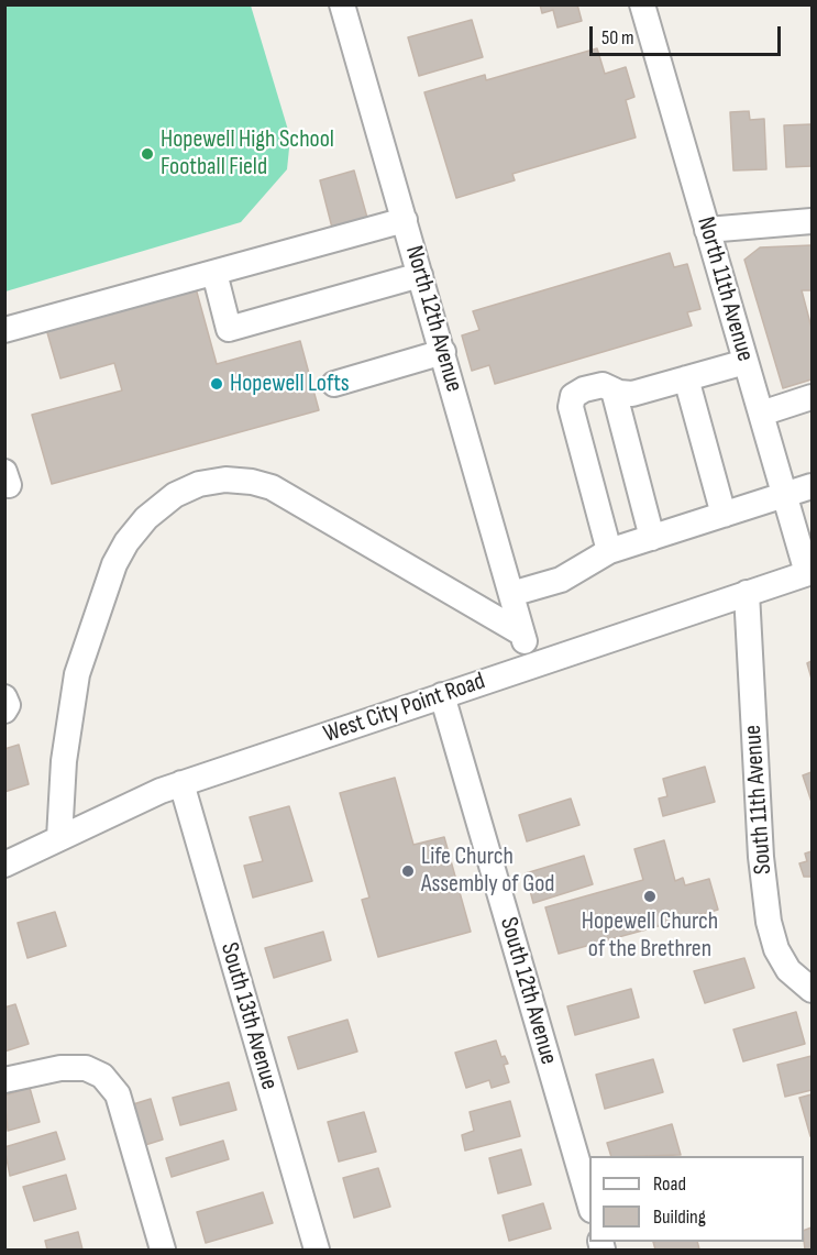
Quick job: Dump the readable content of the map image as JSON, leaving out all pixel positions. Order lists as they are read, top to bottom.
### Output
{
  "streets": {
    "street": [
      "North 11th Avenue",
      "North 12th Avenue",
      "West City Point Road",
      "South 11th Avenue",
      "South 12th Avenue",
      "South 13th Avenue"
    ]
  },
  "crossings": [
    ["North 11th Avenue", "West City Point Road"],
    ["North 12th Avenue", "West City Point Road"],
    ["West City Point Road", "South 11th Avenue"],
    ["West City Point Road", "South 12th Avenue"],
    ["West City Point Road", "South 13th Avenue"]
  ],
  "places": [
    "Hopewell High School Football Field",
    "Hopewell Lofts",
    "Life Church Assembly of God",
    "Hopewell Church of the Brethren"
  ],
  "legend": ["Road", "Building"],
  "scale_bar": "50 m"
}
